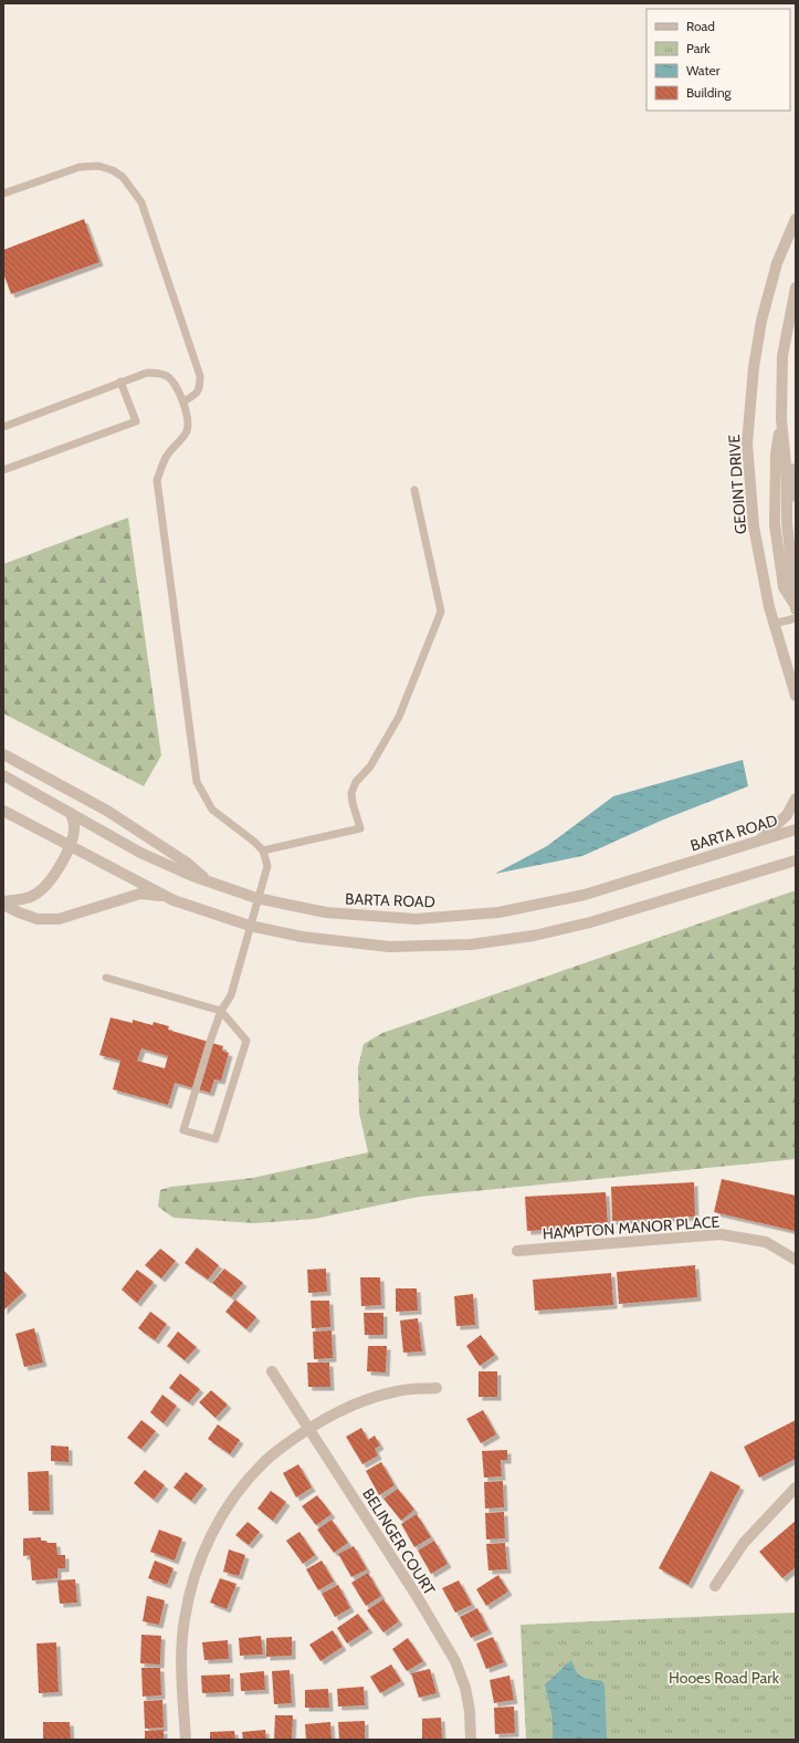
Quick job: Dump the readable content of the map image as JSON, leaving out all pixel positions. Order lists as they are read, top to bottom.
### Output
{
  "streets": {
    "street": [
      "GEOINT DRIVE",
      "BARTA ROAD",
      "HAMPTON MANOR PLACE",
      "BELINGER COURT"
    ]
  },
  "parks": ["Hooes Road Park"],
  "legend": [
    "Road",
    "Park",
    "Water",
    "Building"
  ]
}
